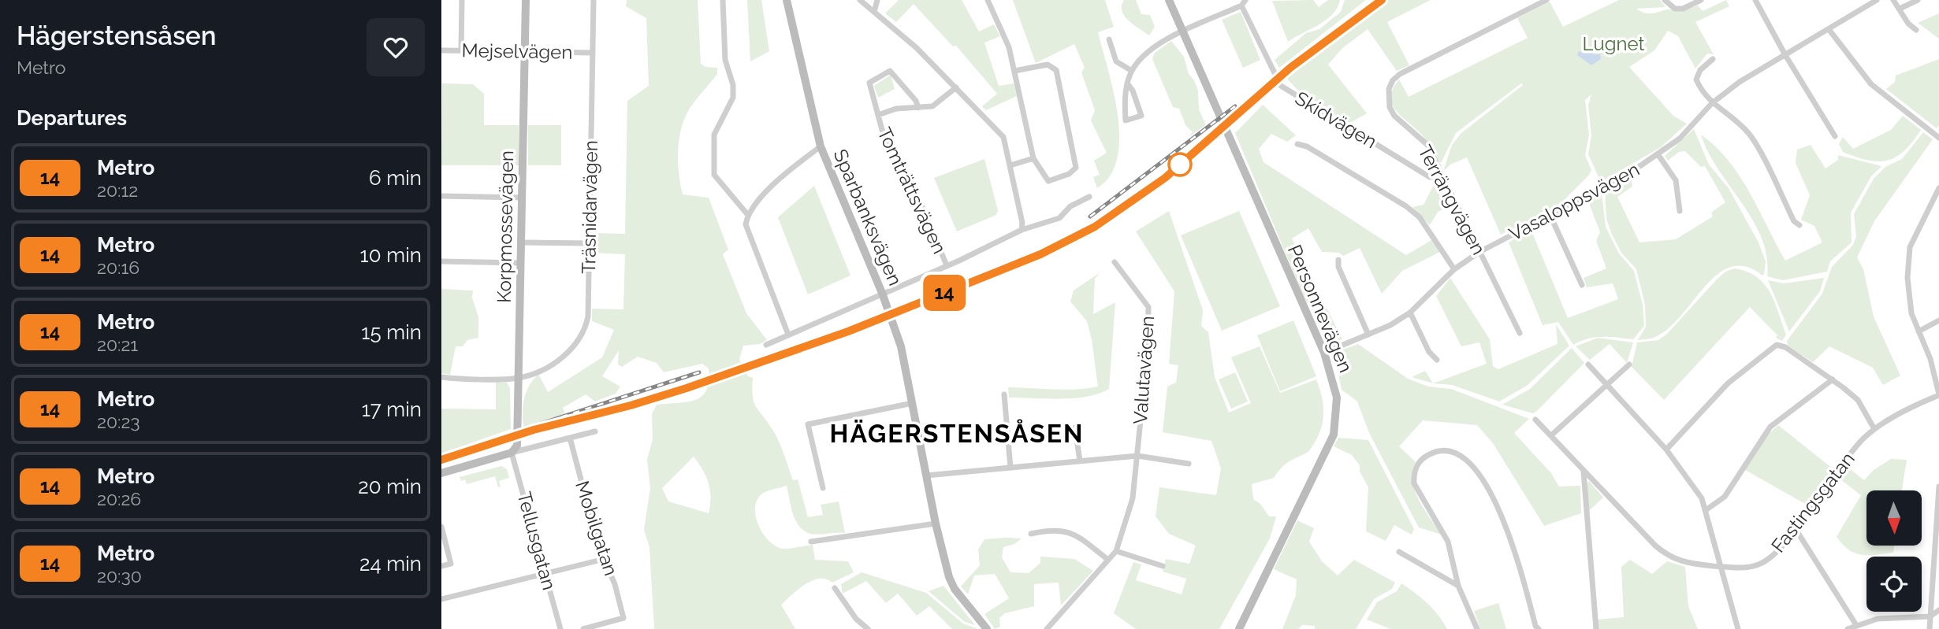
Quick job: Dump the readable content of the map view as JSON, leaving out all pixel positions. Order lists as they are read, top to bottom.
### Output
{
  "streets": {
    "street": [
      "Mejselvägen",
      "Skidvägen",
      "Tomträttsvägen",
      "Terrängvägen",
      "Vasaloppsvägen",
      "Träsnidarvägen",
      "Sparbanksvägen",
      "Korpmossevägen",
      "Personnevägen",
      "Valutavägen",
      "Fastingsgatan",
      "Mobilgatan",
      "Tellusgatan"
    ]
  },
  "crossings": [
    ["Mejselvägen", "Träsnidarvägen"],
    ["Mejselvägen", "Korpmossevägen"],
    ["Skidvägen", "Terrängvägen"],
    ["Terrängvägen", "Vasaloppsvägen"],
    ["Vasaloppsvägen", "Personnevägen"],
    ["Träsnidarvägen", "Korpmossevägen"],
    ["Korpmossevägen", "Tellusgatan"]
  ],
  "districts": ["HÄGERSTENSÅSEN"],
  "parks": ["Lugnet"],
  "lines": ["metro line 14"],
  "north": "bottom",
  "page": {
    "heading": [
      ["Hägerstensåsen", "Metro"],
      "Departures"
    ],
    "on_map": "14",
    "list": [
      {
        "mark": "14",
        "name": "Metro",
        "note": "20:12",
        "value": "6 min"
      },
      {
        "mark": "14",
        "name": "Metro",
        "note": "20:16",
        "value": "10 min"
      },
      {
        "mark": "14",
        "name": "Metro",
        "note": "20:21",
        "value": "15 min"
      },
      {
        "mark": "14",
        "name": "Metro",
        "note": "20:23",
        "value": "17 min"
      },
      {
        "mark": "14",
        "name": "Metro",
        "note": "20:26",
        "value": "20 min"
      },
      {
        "mark": "14",
        "name": "Metro",
        "note": "20:30",
        "value": "24 min"
      }
    ]
  }
}
